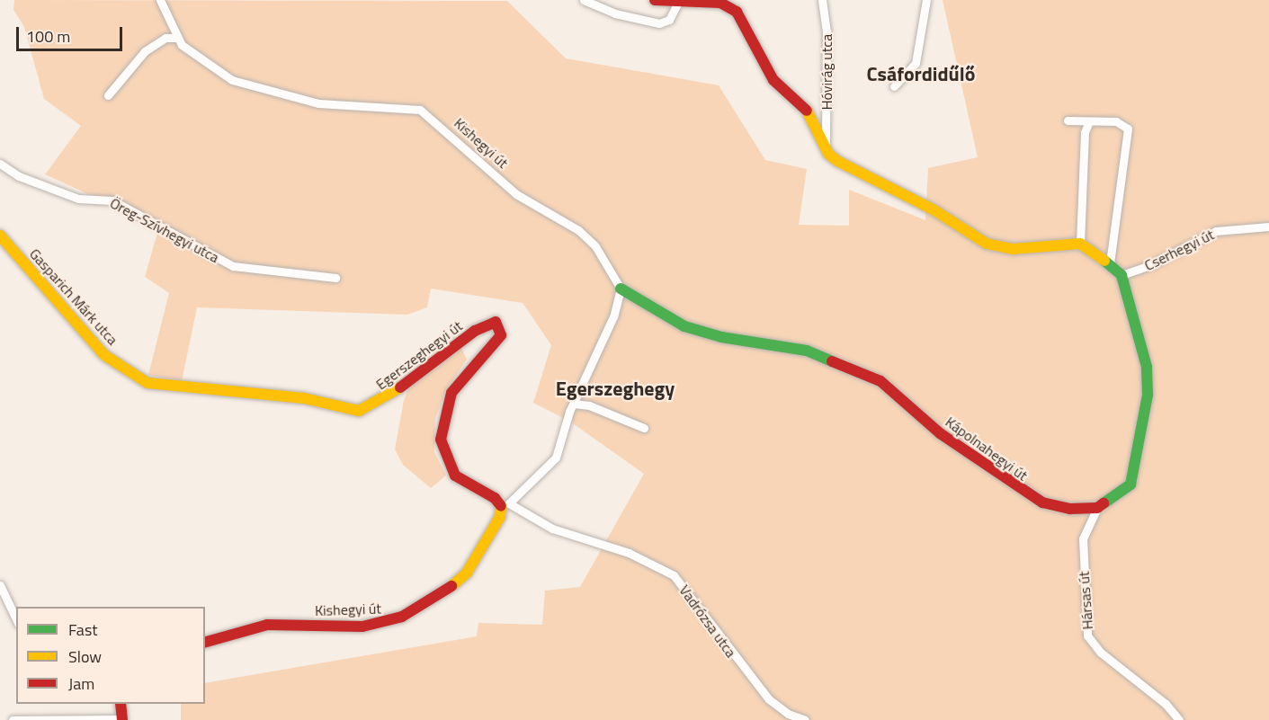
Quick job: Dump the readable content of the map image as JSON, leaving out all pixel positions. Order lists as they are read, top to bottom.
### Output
{
  "streets": {
    "street": [
      "Hóvirág utca",
      "Kishegyi út",
      "Öreg-Szívhegyi utca",
      "Cserhegyi út",
      "Gasparich Márk utca",
      "Egerszeghegyi út",
      "Kápolnahegyi út",
      "Hársas út",
      "Vadrózsa utca"
    ]
  },
  "crossings": [
    ["Kishegyi út", "Egerszeghegyi út"],
    ["Kishegyi út", "Kápolnahegyi út"],
    ["Kishegyi út", "Vadrózsa utca"],
    ["Gasparich Márk utca", "Egerszeghegyi út"],
    ["Egerszeghegyi út", "Vadrózsa utca"],
    ["Kápolnahegyi út", "Hársas út"]
  ],
  "districts": ["Csáfordidűlő", "Egerszeghegy"],
  "legend": ["Fast", "Slow", "Jam"],
  "scale_bar": "100 m"
}
